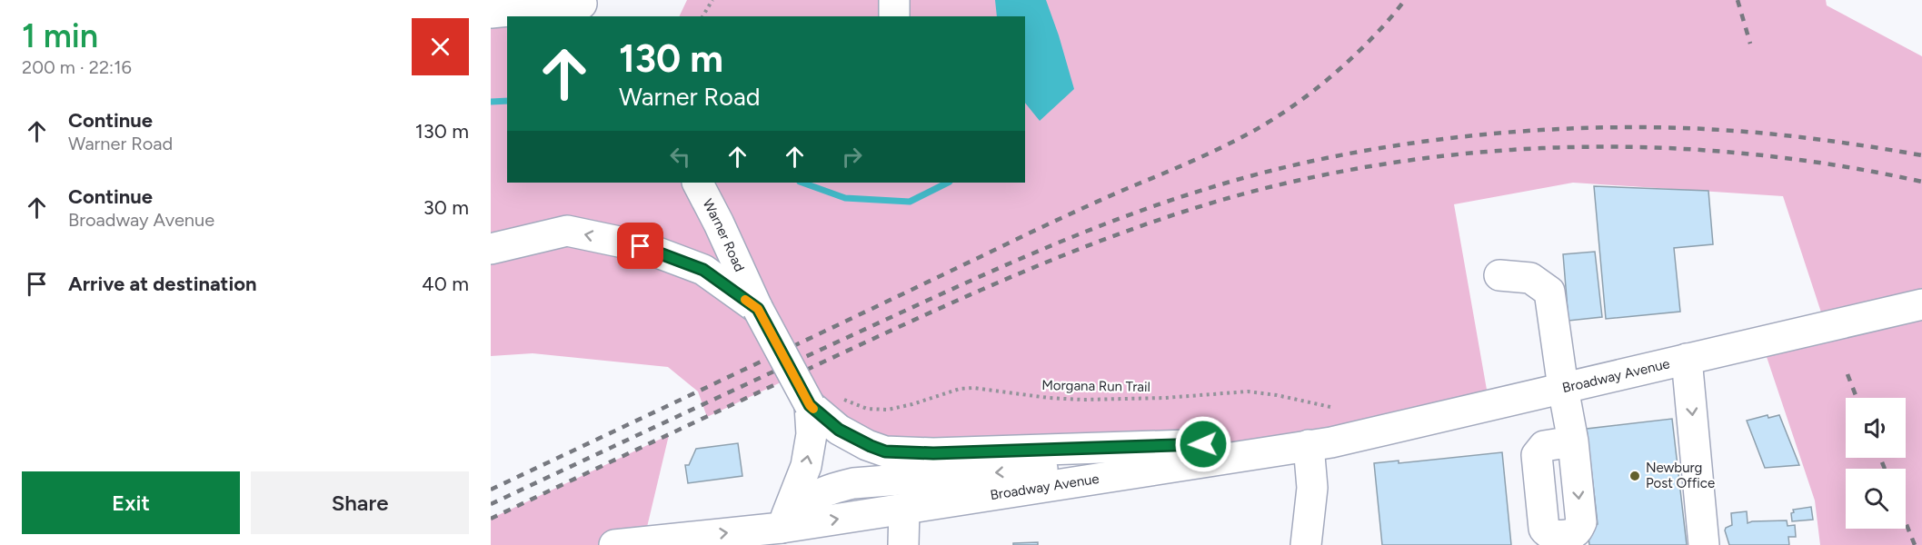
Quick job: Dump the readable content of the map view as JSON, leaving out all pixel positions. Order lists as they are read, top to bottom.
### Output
{
  "streets": {
    "main road": ["Warner Road", "Broadway Avenue"],
    "path": ["Morgana Run Trail"]
  },
  "crossings": [
    ["Warner Road", "Broadway Avenue"]
  ],
  "places": ["Newburg Post Office"],
  "page": {
    "heading": ["1 min", "200 m · 22:16"],
    "turn": ["130 m", "Warner Road"],
    "list": [
      {
        "name": "Continue",
        "note": "Warner Road",
        "value": "130 m"
      },
      {
        "name": "Continue",
        "note": "Broadway Avenue",
        "value": "30 m"
      },
      {
        "name": "Arrive at destination",
        "value": "40 m"
      }
    ],
    "buttons": ["Exit", "Share"]
  }
}
